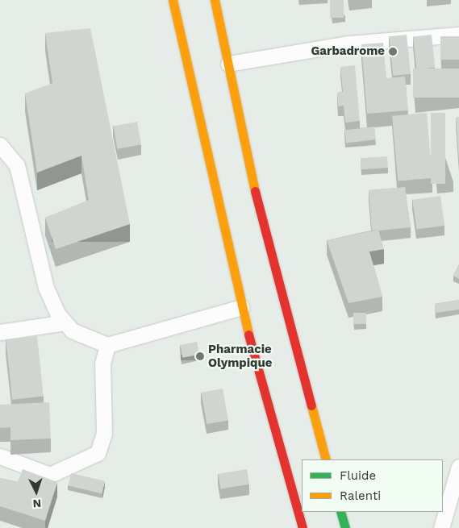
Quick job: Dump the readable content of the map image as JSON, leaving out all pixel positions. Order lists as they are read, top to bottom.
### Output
{
  "places": ["Garbadrome", "Pharmacie Olympique"],
  "legend": ["Fluide", "Ralenti"],
  "north": "bottom"
}
